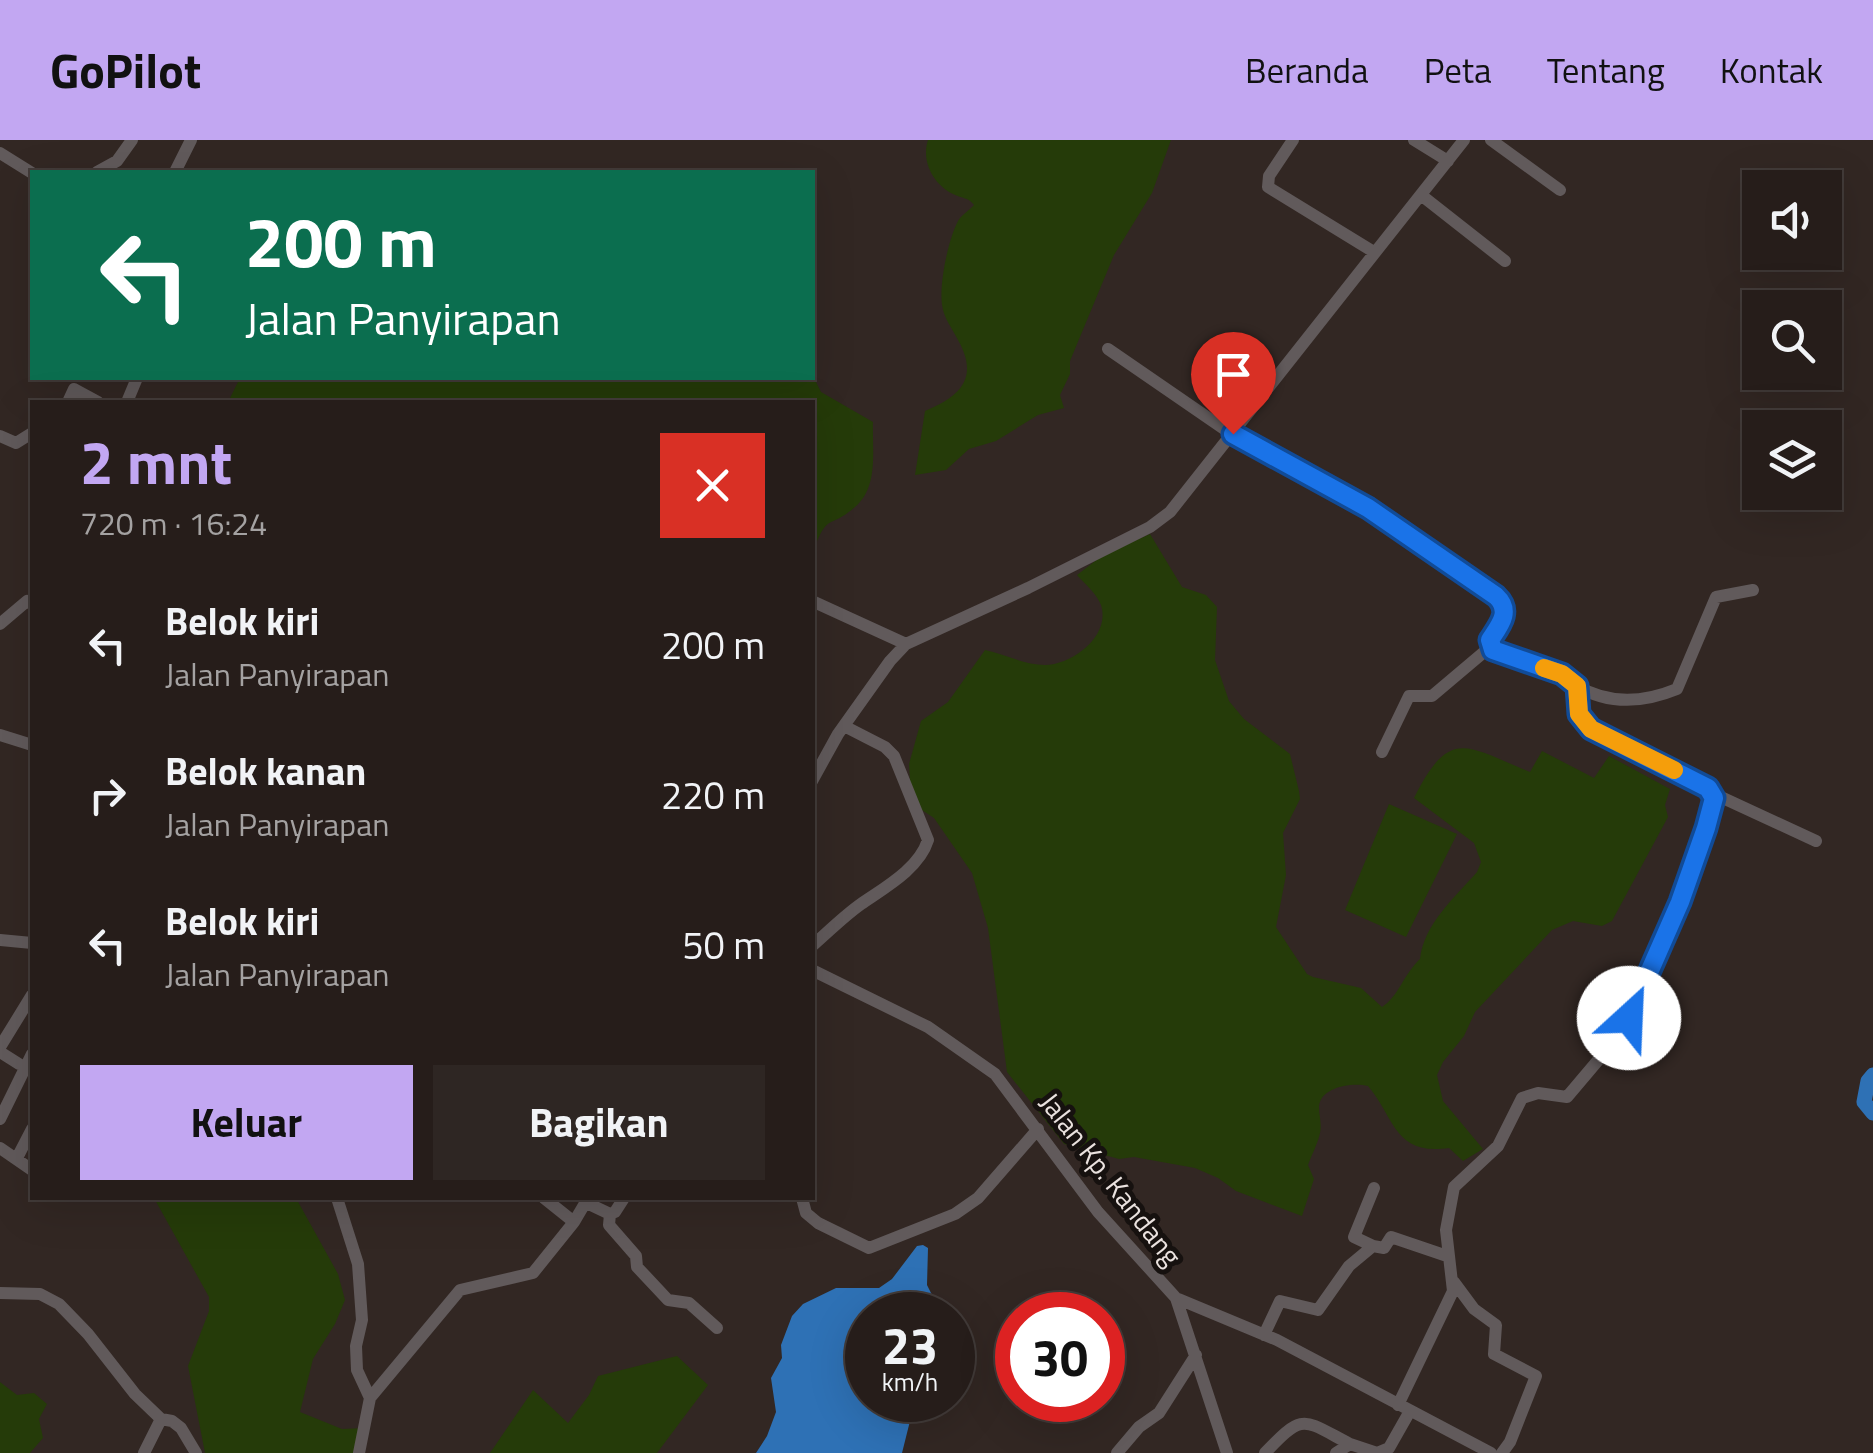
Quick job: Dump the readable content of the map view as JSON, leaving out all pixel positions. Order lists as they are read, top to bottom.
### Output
{
  "streets": {
    "street": ["Jalan Kp. Kandang"]
  },
  "page": {
    "header": "GoPilot",
    "nav": [
      "Beranda",
      "Peta",
      "Tentang",
      "Kontak"
    ],
    "turn": ["200 m", "Jalan Panyirapan"],
    "heading": ["2 mnt", "720 m · 16:24"],
    "list": [
      {
        "name": "Belok kiri",
        "note": "Jalan Panyirapan",
        "value": "200 m"
      },
      {
        "name": "Belok kanan",
        "note": "Jalan Panyirapan",
        "value": "220 m"
      },
      {
        "name": "Belok kiri",
        "note": "Jalan Panyirapan",
        "value": "50 m"
      }
    ],
    "buttons": ["Keluar", "Bagikan"],
    "speed": "23 km/h",
    "limit": "30"
  }
}
